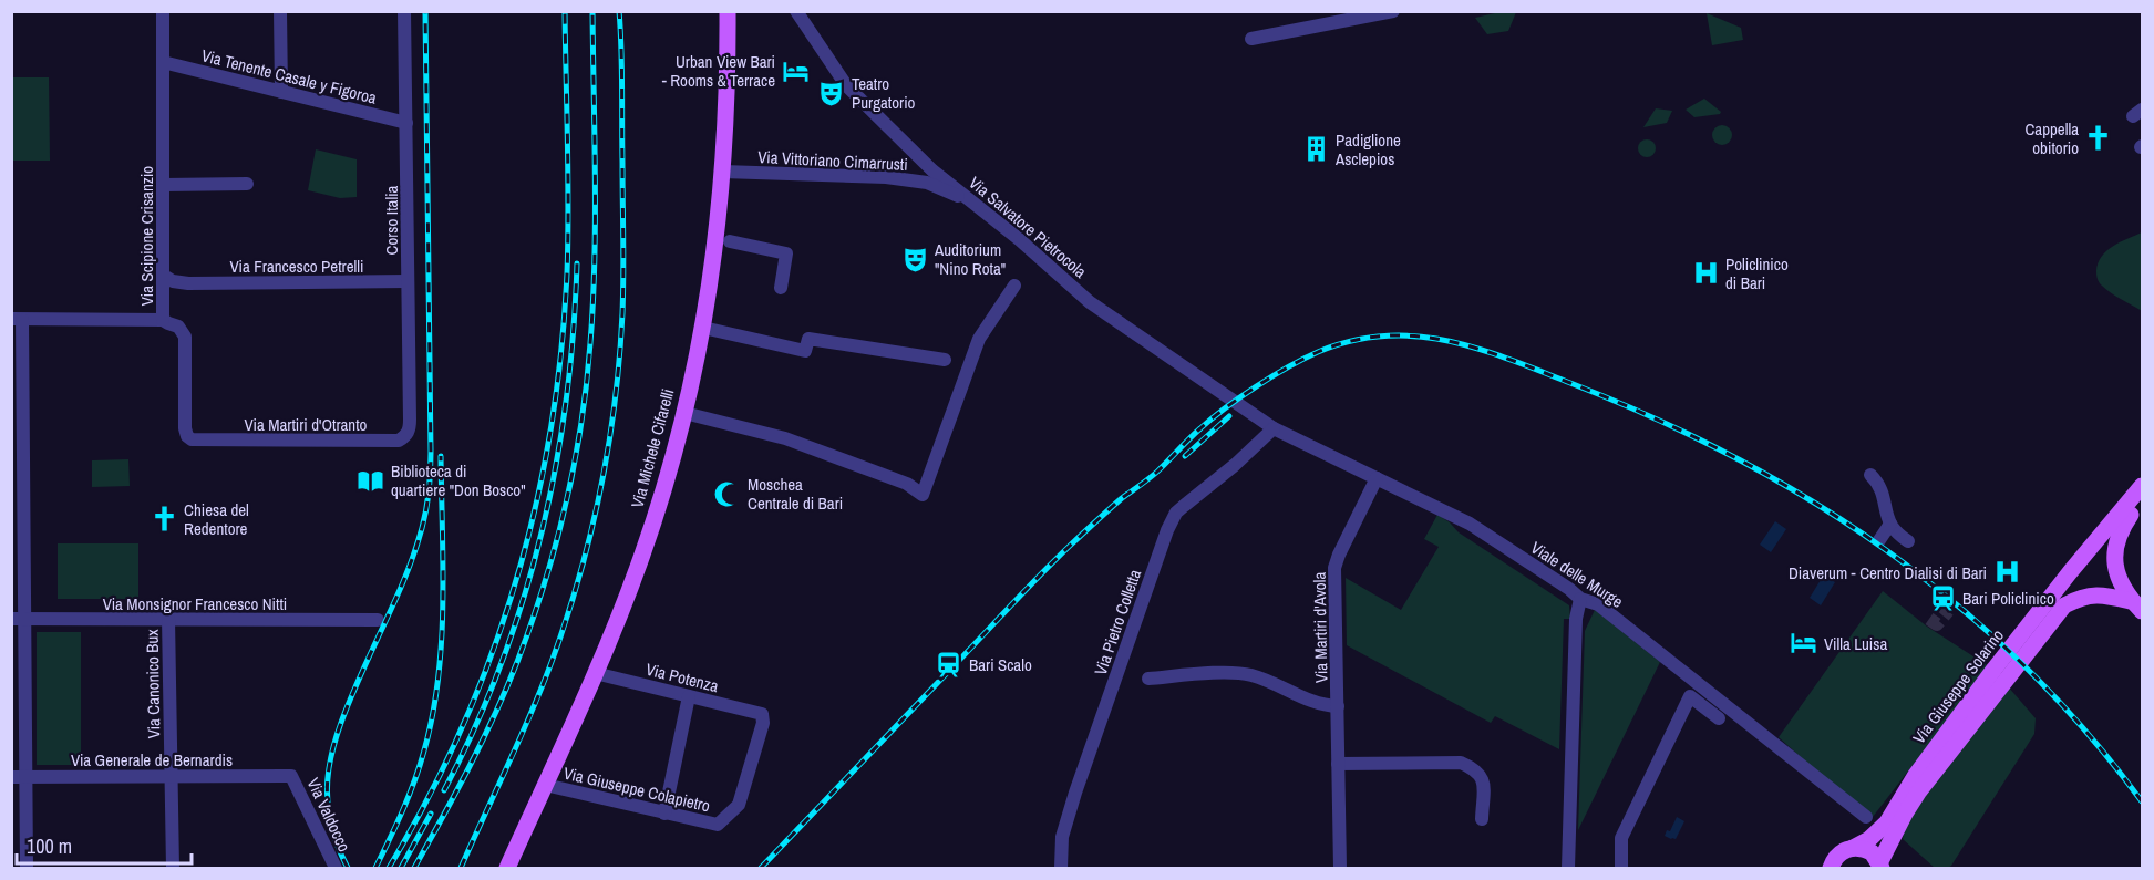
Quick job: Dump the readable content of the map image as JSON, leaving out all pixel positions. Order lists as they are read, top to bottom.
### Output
{
  "streets": {
    "main road": ["Via Michele Cifarelli", "Via Giuseppe Solarino"],
    "street": [
      "Via Tenente Casale y Figoroa",
      "Via Vittoriano Cimarrusti",
      "Corso Italia",
      "Via Salvatore Pietrocola",
      "Via Scipione Crisanzio",
      "Via Francesco Petrelli",
      "Via Martiri d'Otranto",
      "Viale delle Murge",
      "Via Monsignor Francesco Nitti",
      "Via Pietro Colletta",
      "Via Martiri d'Avola",
      "Via Potenza",
      "Via Canonico Bux",
      "Via Generale de Bernardis",
      "Via Giuseppe Colapietro",
      "Via Valdocco"
    ]
  },
  "crossings": [
    ["Via Tenente Casale y Figoroa", "Corso Italia"],
    ["Via Tenente Casale y Figoroa", "Via Scipione Crisanzio"],
    ["Via Vittoriano Cimarrusti", "Via Salvatore Pietrocola"],
    ["Via Vittoriano Cimarrusti", "Via Michele Cifarelli"],
    ["Corso Italia", "Via Francesco Petrelli"],
    ["Corso Italia", "Via Martiri d'Otranto"],
    ["Via Salvatore Pietrocola", "Viale delle Murge"],
    ["Via Salvatore Pietrocola", "Via Pietro Colletta"],
    ["Via Scipione Crisanzio", "Via Francesco Petrelli"],
    ["Via Scipione Crisanzio", "Via Martiri d'Otranto"],
    ["Via Michele Cifarelli", "Via Potenza"],
    ["Via Michele Cifarelli", "Via Giuseppe Colapietro"],
    ["Viale delle Murge", "Via Pietro Colletta"],
    ["Viale delle Murge", "Via Martiri d'Avola"],
    ["Via Monsignor Francesco Nitti", "Via Canonico Bux"],
    ["Via Potenza", "Via Giuseppe Colapietro"],
    ["Via Canonico Bux", "Via Generale de Bernardis"],
    ["Via Generale de Bernardis", "Via Valdocco"]
  ],
  "places": {
    "hotel": ["Urban View Bari - Rooms & Terrace", "Villa Luisa"],
    "theatre": ["Teatro Purgatorio", "Auditorium \"Nino Rota\""],
    "church": ["Cappella obitorio", "Chiesa del Redentore"],
    "building": ["Padiglione Asclepios"],
    "hospital": ["Policlinico di Bari", "Diaverum - Centro Dialisi di Bari"],
    "library": ["Biblioteca di quartiere \"Don Bosco\""],
    "mosque": ["Moschea Centrale di Bari"],
    "station": ["Bari Policlinico", "Bari Scalo"]
  },
  "scale_bar": "100 m"
}
